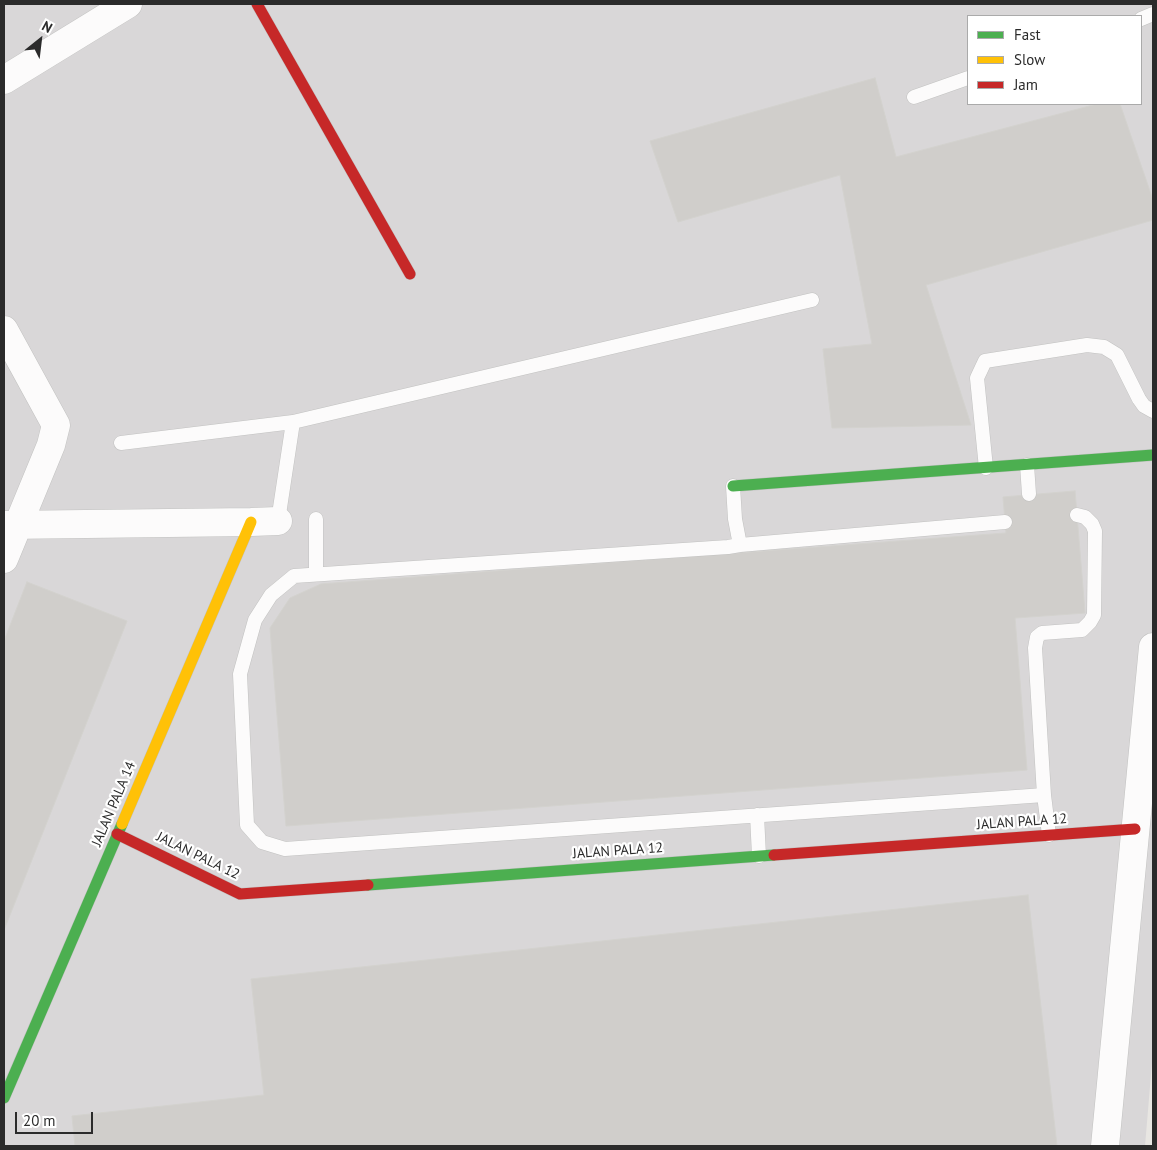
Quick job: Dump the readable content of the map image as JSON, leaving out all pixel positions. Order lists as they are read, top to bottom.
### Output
{
  "streets": {
    "street": ["JALAN PALA 14", "JALAN PALA 12"]
  },
  "crossings": [
    ["JALAN PALA 14", "JALAN PALA 12"]
  ],
  "legend": ["Fast", "Slow", "Jam"],
  "scale_bar": "20 m",
  "north": "top right"
}
